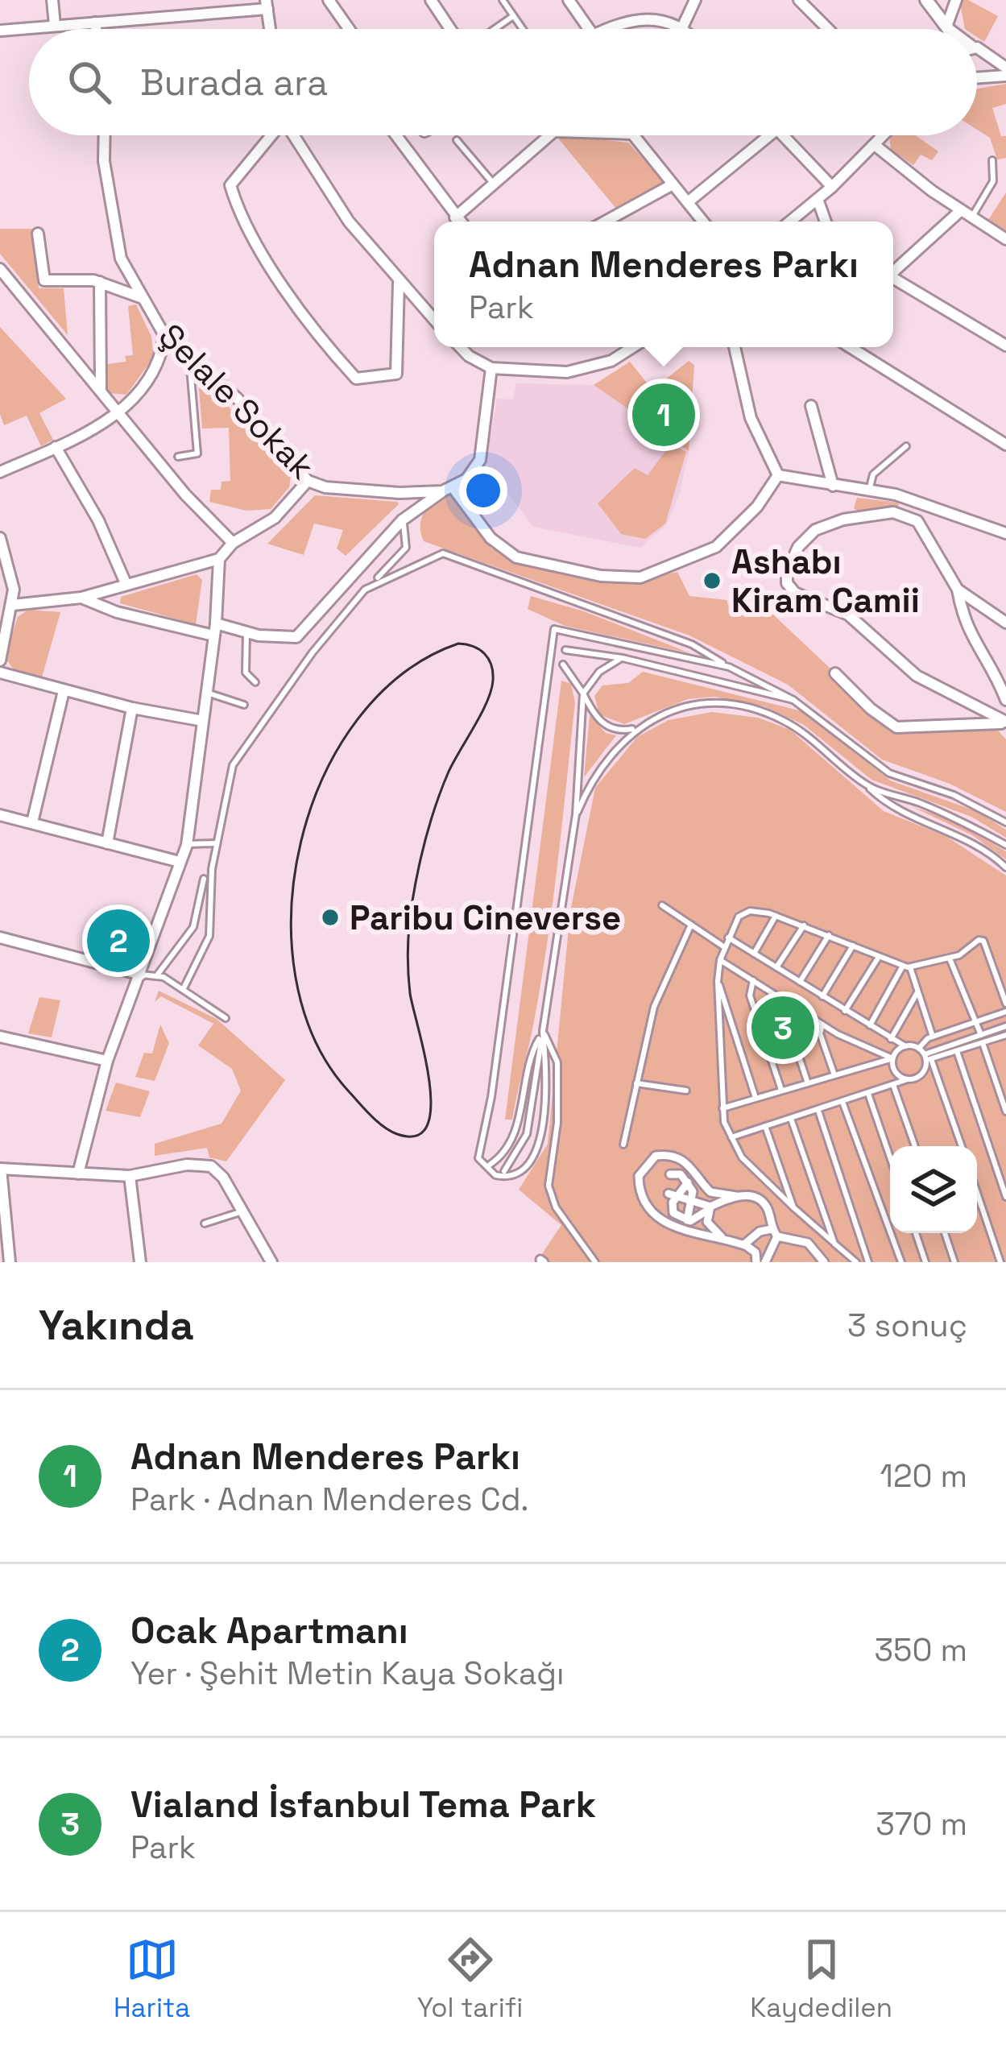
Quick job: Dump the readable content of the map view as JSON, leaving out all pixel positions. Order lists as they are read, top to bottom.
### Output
{
  "streets": {
    "street": ["Şelale Sokak"]
  },
  "places": ["Ashabı Kiram Camii", "Paribu Cineverse"],
  "page": {
    "search": "Burada ara",
    "popup": ["Adnan Menderes Parkı", "Park"],
    "pins": ["1", "2", "3"],
    "heading": ["Yakında", "3 sonuç"],
    "list": [
      {
        "mark": "1",
        "name": "Adnan Menderes Parkı",
        "note": "Park · Adnan Menderes Cd.",
        "value": "120 m"
      },
      {
        "mark": "2",
        "name": "Ocak Apartmanı",
        "note": "Yer · Şehit Metin Kaya Sokağı",
        "value": "350 m"
      },
      {
        "mark": "3",
        "name": "Vialand İsfanbul Tema Park",
        "note": "Park",
        "value": "370 m"
      }
    ],
    "nav": ["Harita", "Yol tarifi", "Kaydedilen"]
  }
}
